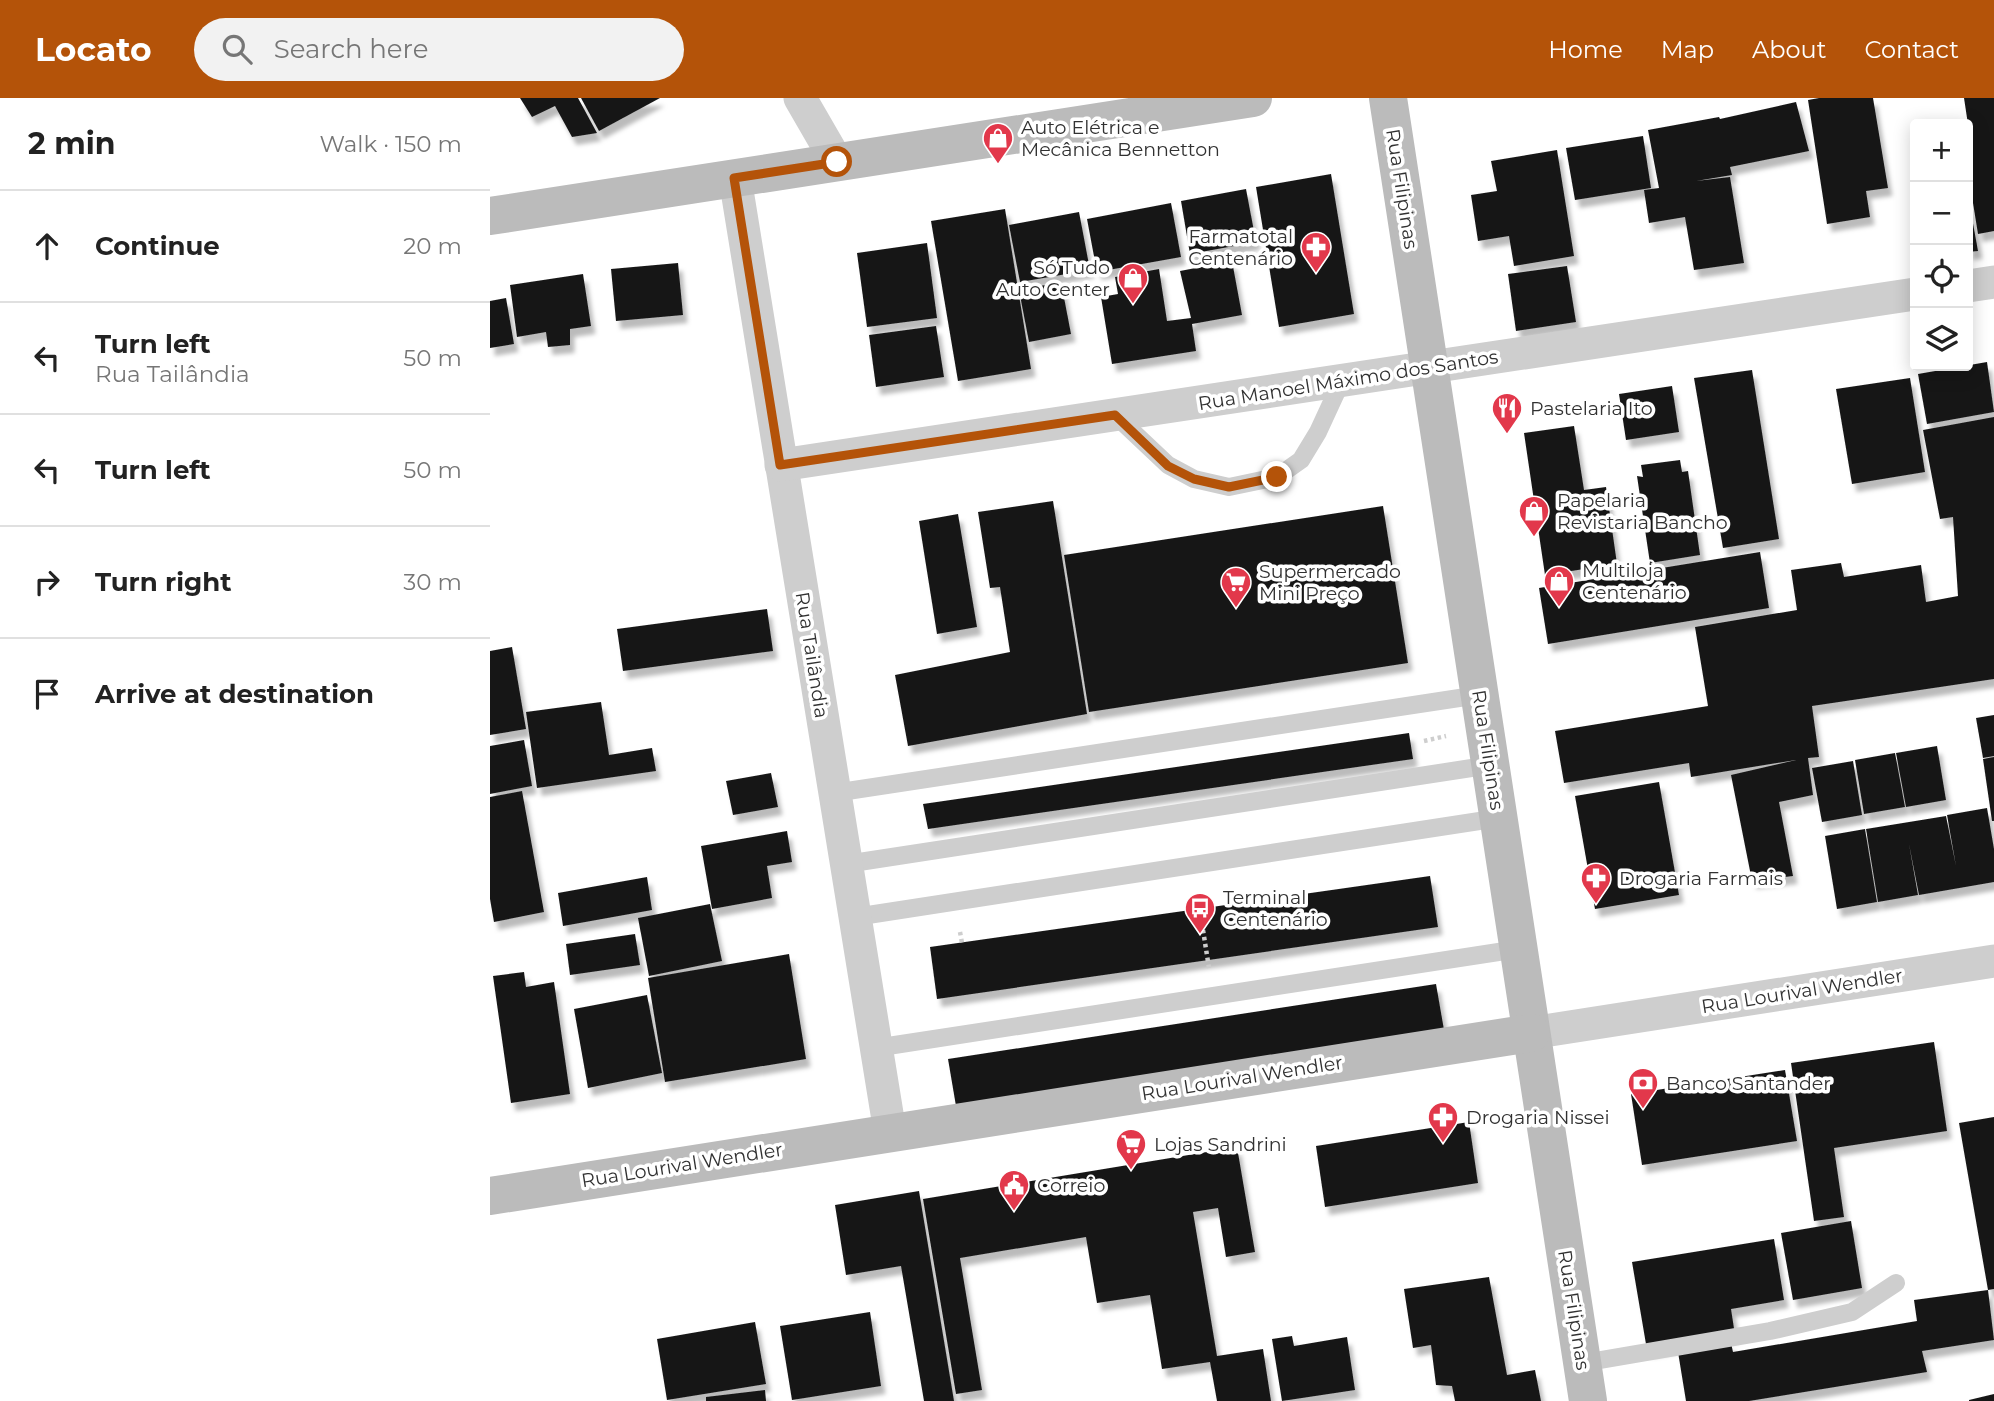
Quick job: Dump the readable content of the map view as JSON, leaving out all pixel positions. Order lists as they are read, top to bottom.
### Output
{
  "streets": {
    "street": [
      "Rua Filipinas",
      "Rua Manoel Máximo dos Santos",
      "Rua Tailândia",
      "Rua Lourival Wendler"
    ]
  },
  "crossings": [
    ["Rua Filipinas", "Rua Manoel Máximo dos Santos"],
    ["Rua Filipinas", "Rua Lourival Wendler"],
    ["Rua Manoel Máximo dos Santos", "Rua Tailândia"],
    ["Rua Tailândia", "Rua Lourival Wendler"]
  ],
  "places": {
    "shop": [
      "Auto Elétrica e Mecânica Bennetton",
      "Só Tudo Auto Center",
      "Papelaria Revistaria Bancho",
      "Multiloja Centenário"
    ],
    "pharmacy": ["Farmatotal Centenário", "Drogaria Farmais", "Drogaria Nissei"],
    "restaurant": ["Pastelaria Ito"],
    "supermarket": ["Supermercado Mini Preço", "Lojas Sandrini"],
    "bus stop": ["Terminal Centenário"],
    "bank": ["Banco Santander"],
    "public building": ["Correio"]
  },
  "page": {
    "header": "Locato",
    "search": "Search here",
    "nav": [
      "Home",
      "Map",
      "About",
      "Contact"
    ],
    "heading": ["2 min", "Walk · 150 m"],
    "map_buttons": ["+", "−"],
    "list": [
      ["Continue", "20 m"],
      ["Turn left", "Rua Tailândia", "50 m"],
      ["Turn left", "50 m"],
      ["Turn right", "30 m"],
      "Arrive at destination"
    ]
  }
}
